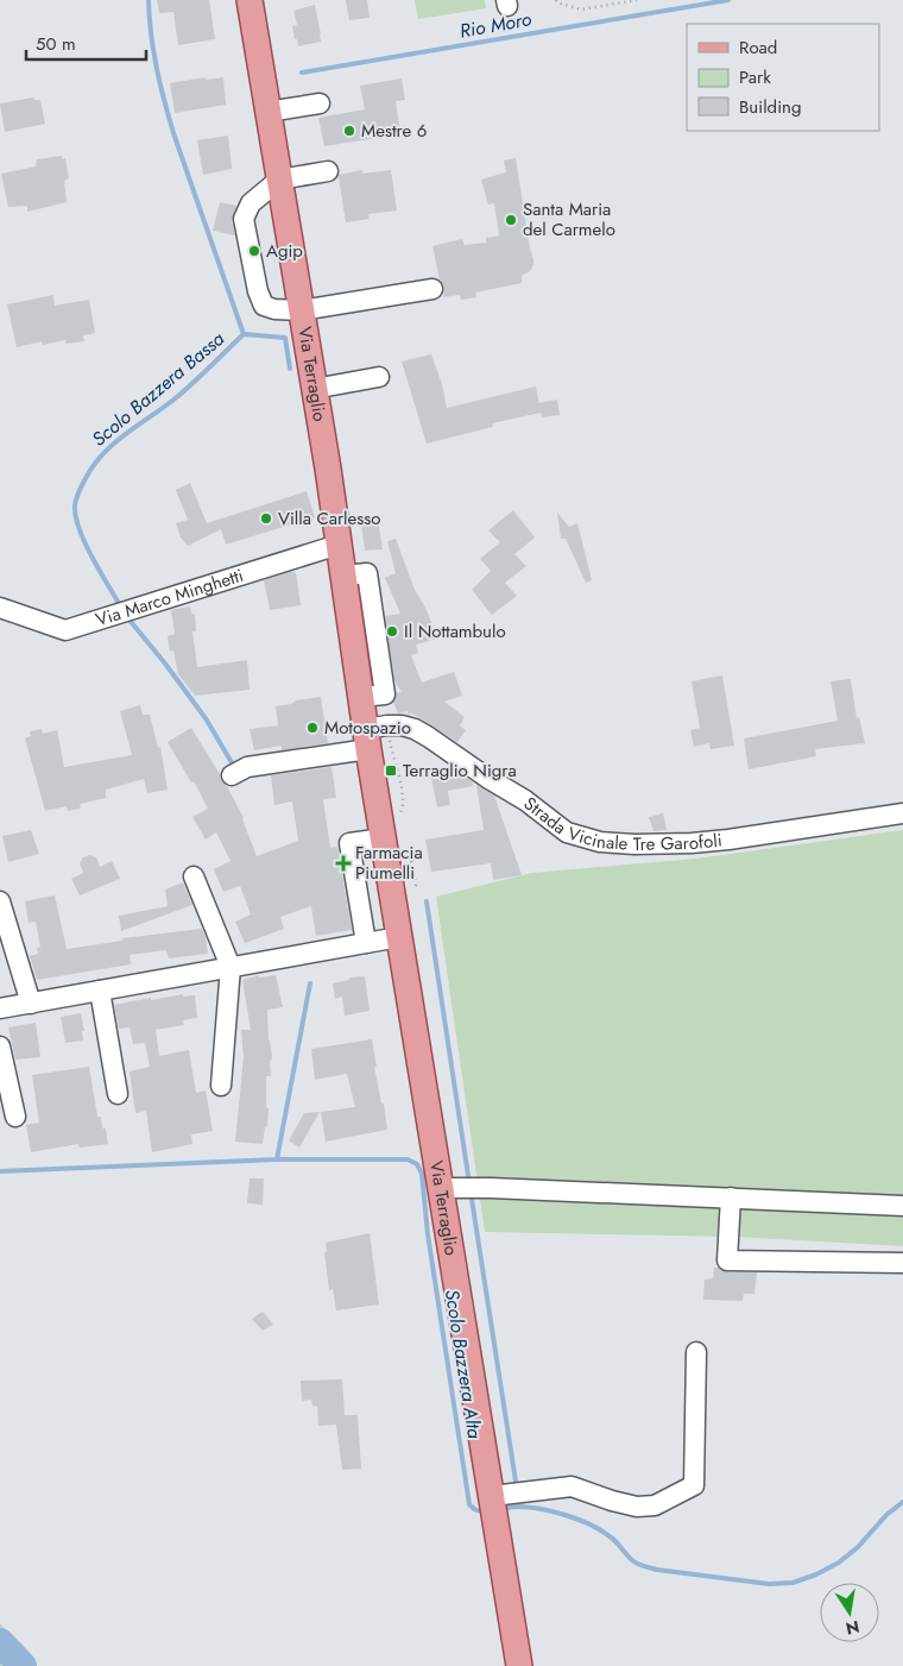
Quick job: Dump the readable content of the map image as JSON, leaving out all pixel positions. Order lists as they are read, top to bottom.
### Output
{
  "streets": {
    "main road": ["Via Terraglio"],
    "street": ["Via Marco Minghetti", "Strada Vicinale Tre Garofoli"]
  },
  "crossings": [
    ["Via Terraglio", "Via Marco Minghetti"],
    ["Via Terraglio", "Strada Vicinale Tre Garofoli"]
  ],
  "water": ["Rio Moro", "Scolo Bazzera Bassa", "Scolo Bazzera Alta"],
  "places": {
    "other": [
      "Mestre 6",
      "Santa Maria del Carmelo",
      "Agip",
      "Villa Carlesso",
      "Il Nottambulo",
      "Motospazio"
    ],
    "transit": ["Terraglio Nigra"],
    "health": ["Farmacia Piumelli"]
  },
  "legend": ["Road", "Park", "Building"],
  "scale_bar": "50 m",
  "north": "bottom"
}
